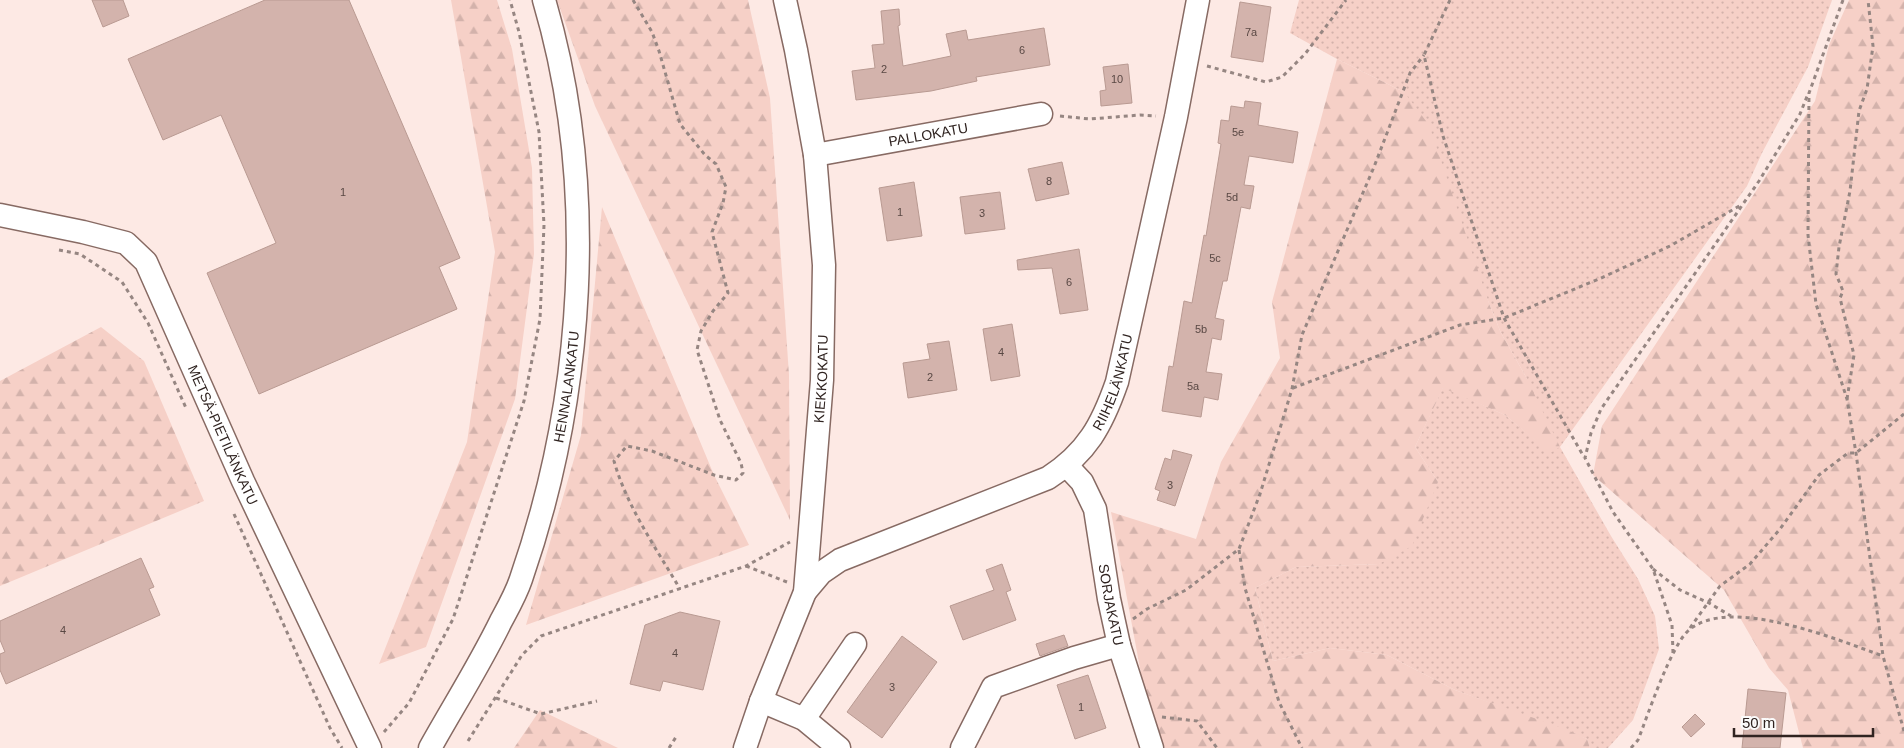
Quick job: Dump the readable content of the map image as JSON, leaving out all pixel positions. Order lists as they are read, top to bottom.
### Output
{
  "streets": {
    "street": [
      "PALLOKATU",
      "KIEKKOKATU",
      "RIIHELÄNKATU",
      "HENNALANKATU",
      "METSÄ-PIETILÄNKATU",
      "SORJAKATU"
    ]
  },
  "crossings": [
    ["PALLOKATU", "KIEKKOKATU"],
    ["KIEKKOKATU", "RIIHELÄNKATU"],
    ["RIIHELÄNKATU", "SORJAKATU"]
  ],
  "house_numbers": [
    "7a",
    "6",
    "2",
    "10",
    "5e",
    "8",
    "1",
    "5d",
    "1",
    "3",
    "5c",
    "6",
    "5b",
    "4",
    "2",
    "5a",
    "3",
    "4",
    "4",
    "3",
    "1"
  ],
  "scale_bar": "50 m"
}
